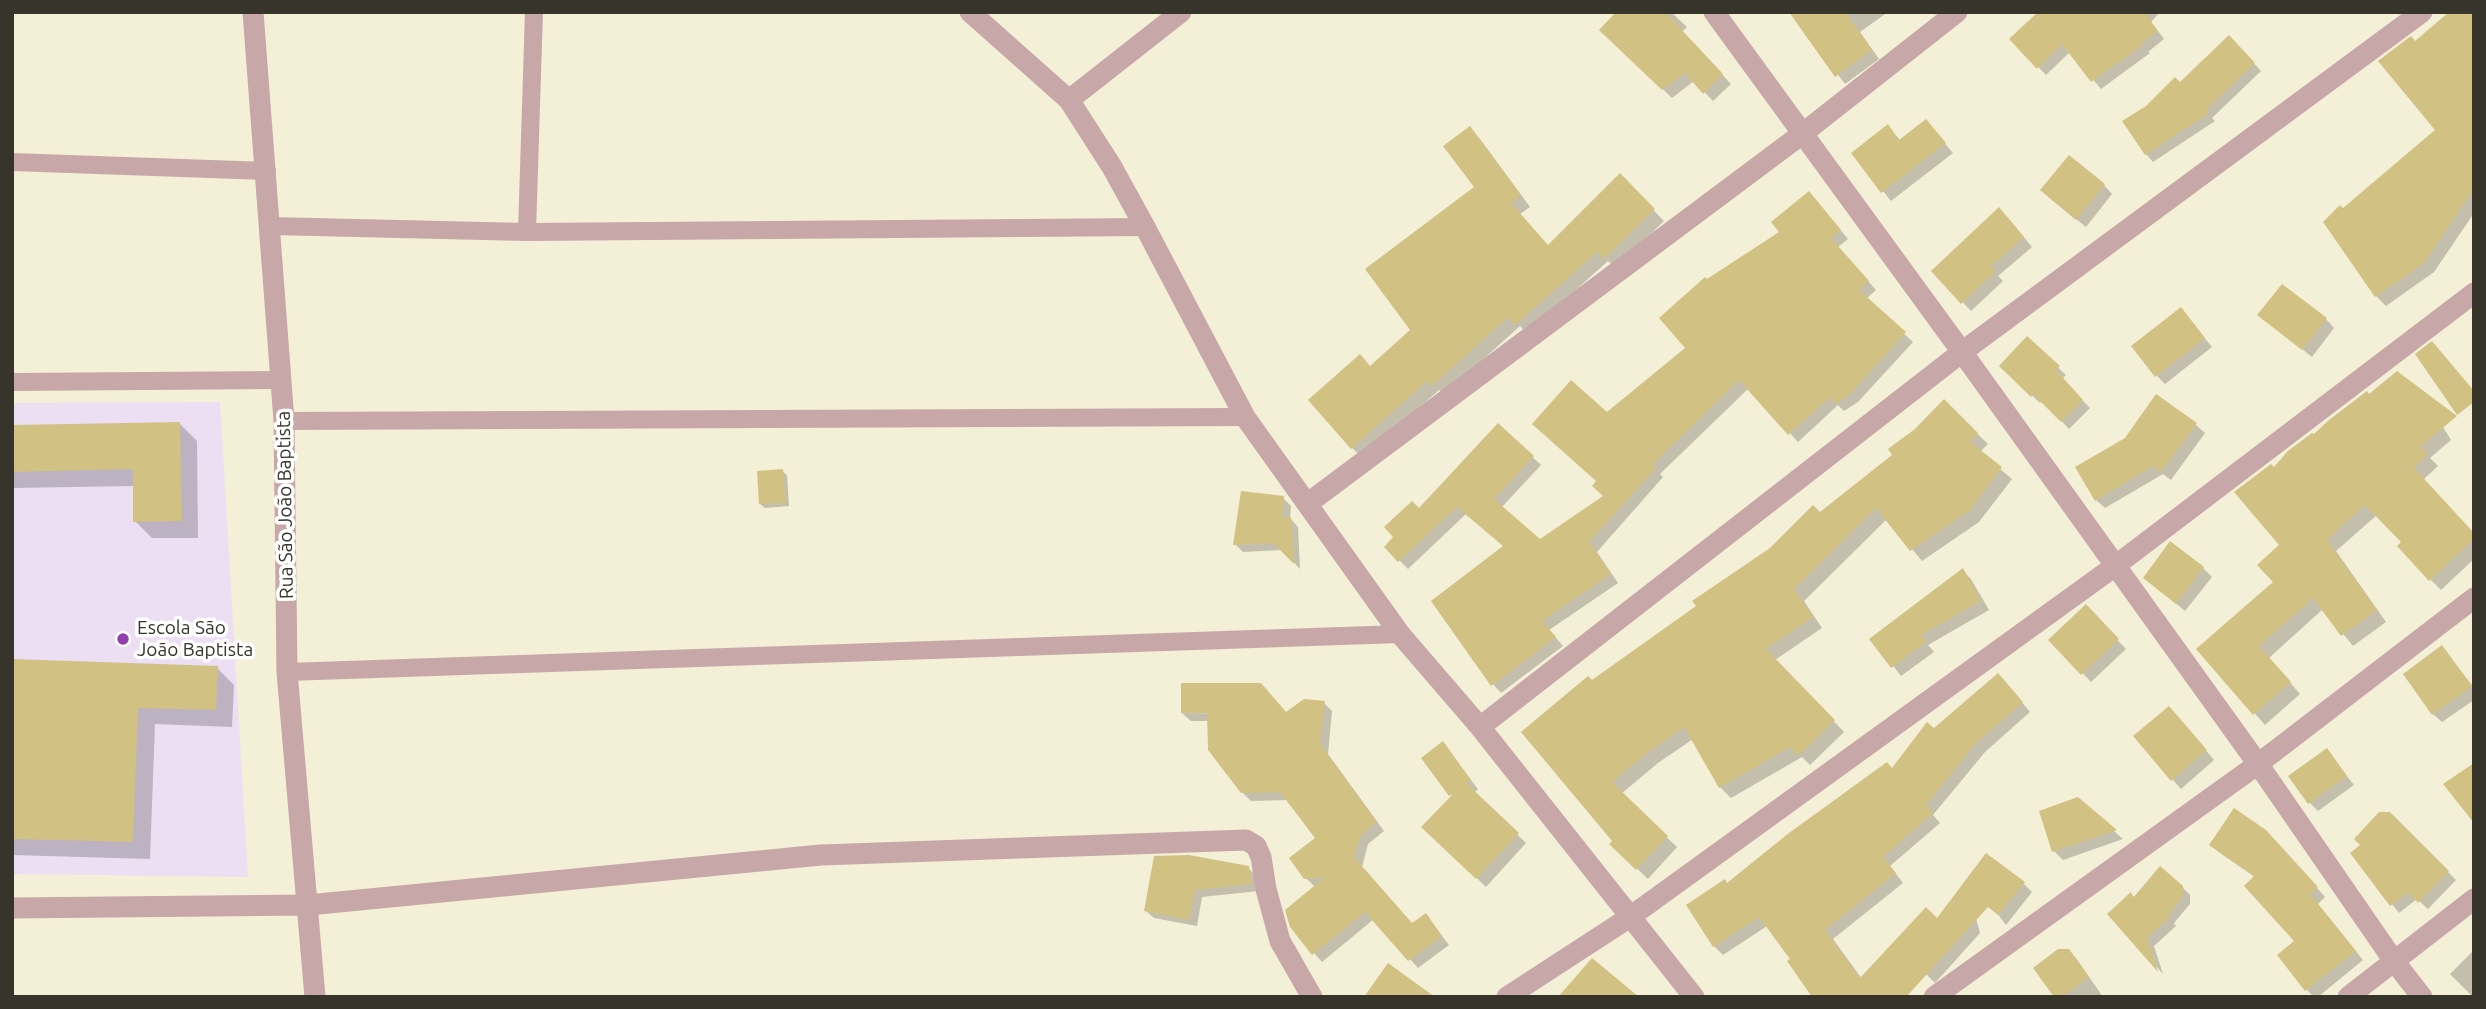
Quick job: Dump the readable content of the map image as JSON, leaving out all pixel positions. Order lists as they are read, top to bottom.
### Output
{
  "streets": {
    "street": ["Rua São João Baptista"]
  },
  "places": ["Escola São João Baptista"]
}
